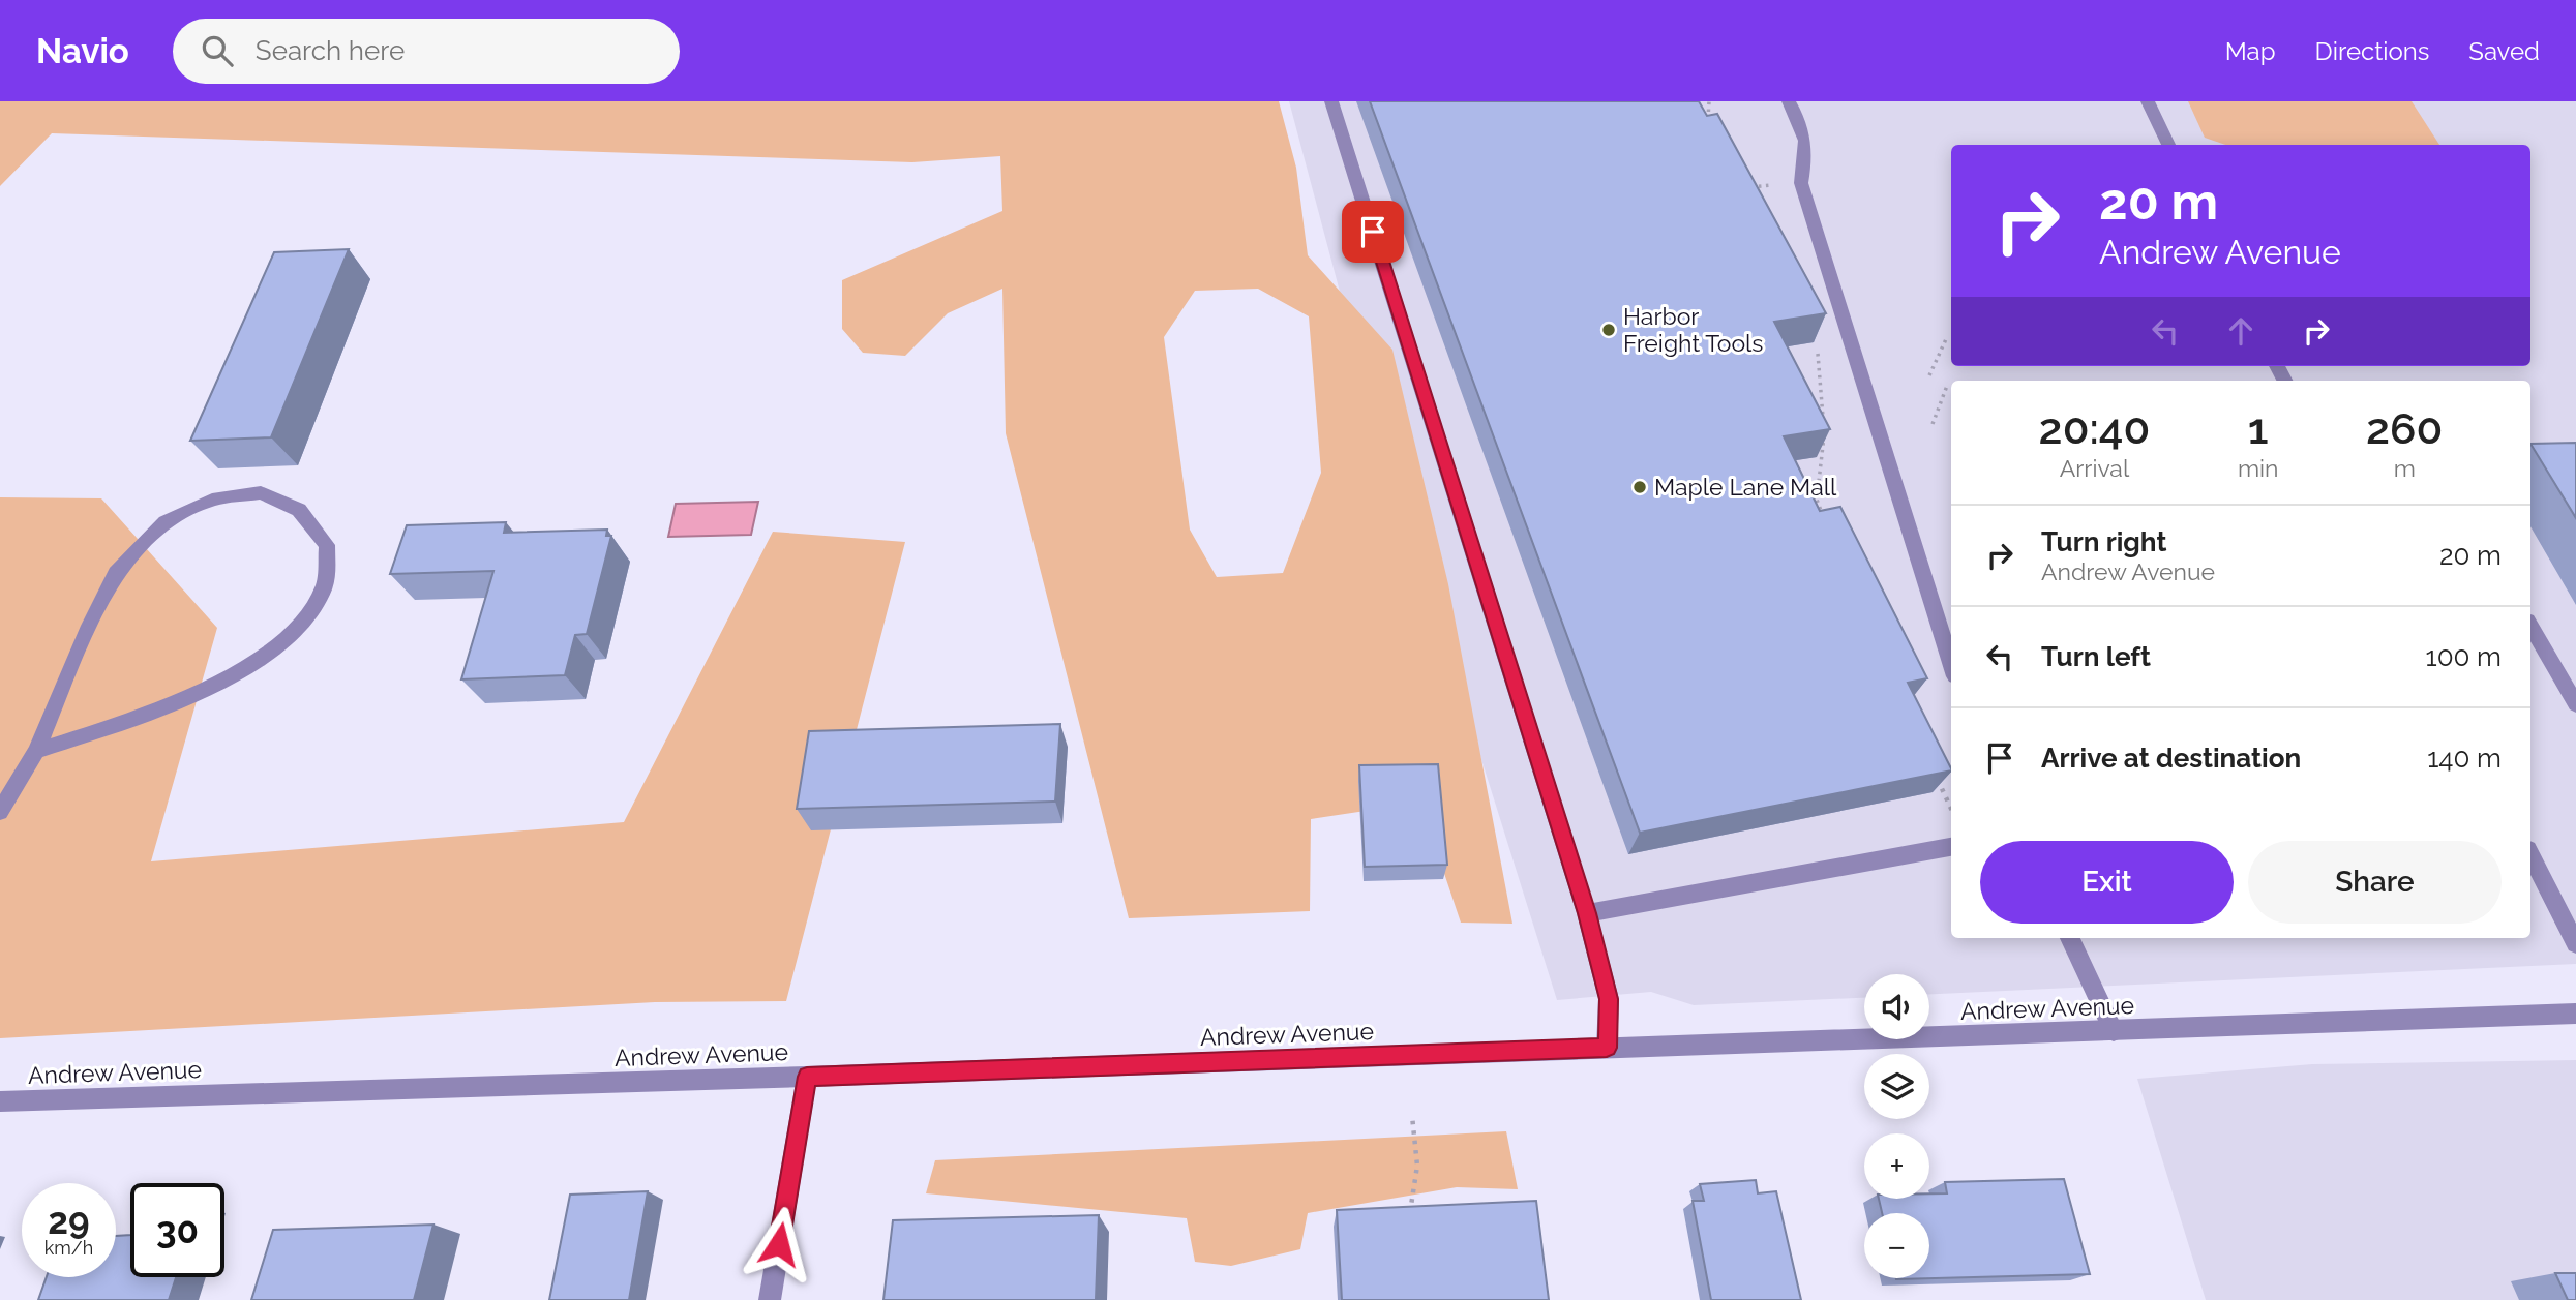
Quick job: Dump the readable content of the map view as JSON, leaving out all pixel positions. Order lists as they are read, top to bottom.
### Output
{
  "streets": {
    "street": ["Andrew Avenue"]
  },
  "places": ["Harbor Freight Tools", "Maple Lane Mall"],
  "page": {
    "header": "Navio",
    "search": "Search here",
    "nav": ["Map", "Directions", "Saved"],
    "turn": ["20 m", "Andrew Avenue"],
    "eta": [
      "20:40",
      "Arrival",
      "1",
      "min",
      "260",
      "m"
    ],
    "list": [
      {
        "name": "Turn right",
        "note": "Andrew Avenue",
        "value": "20 m"
      },
      {
        "name": "Turn left",
        "value": "100 m"
      },
      {
        "name": "Arrive at destination",
        "value": "140 m"
      }
    ],
    "buttons": ["Exit", "Share"],
    "map_buttons": ["+", "−"],
    "speed": "29 km/h",
    "limit": "30"
  }
}
